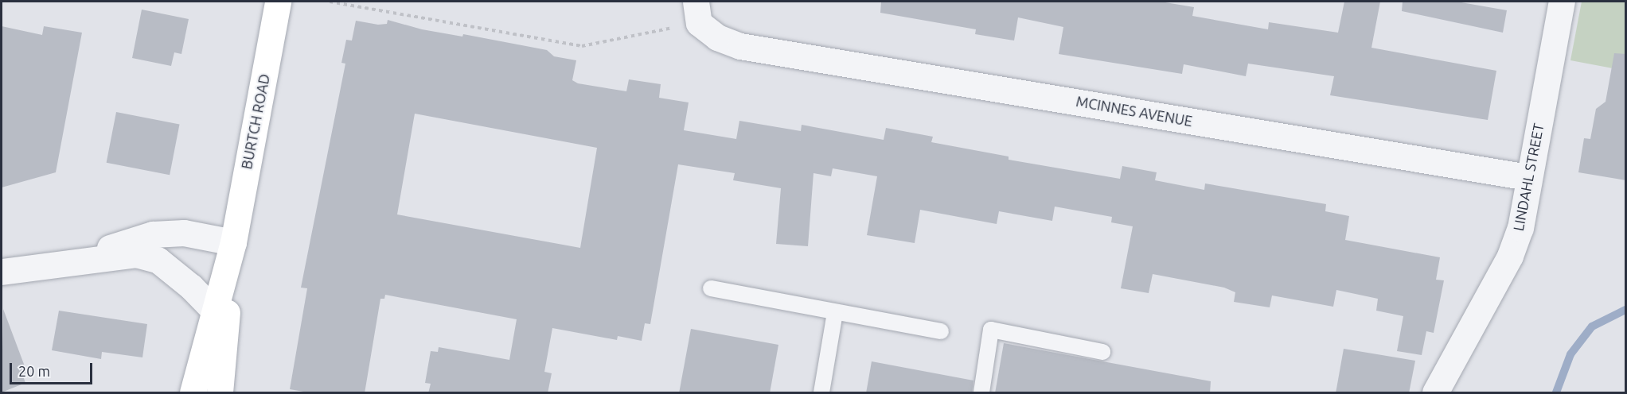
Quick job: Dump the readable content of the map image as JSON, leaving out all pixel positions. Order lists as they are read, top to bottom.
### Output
{
  "streets": {
    "main road": ["BURTCH ROAD"],
    "street": ["MCINNES AVENUE", "LINDAHL STREET"]
  },
  "crossings": [
    ["MCINNES AVENUE", "LINDAHL STREET"]
  ],
  "scale_bar": "20 m"
}
